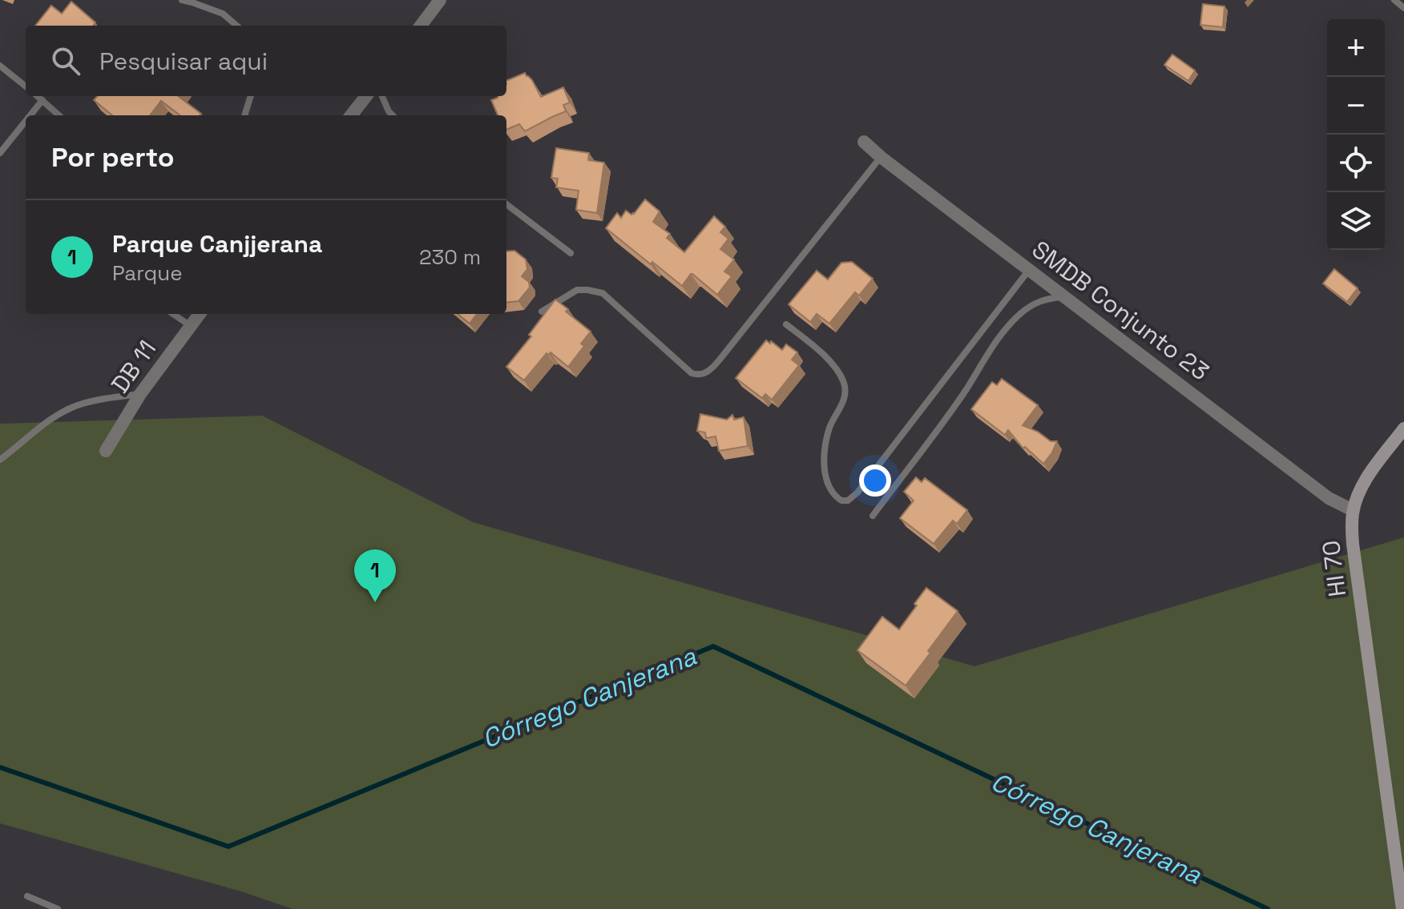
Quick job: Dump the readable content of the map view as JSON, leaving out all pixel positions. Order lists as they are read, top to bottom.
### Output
{
  "streets": {
    "street": ["SMDB Conjunto 23", "DB 11", "HI 70"]
  },
  "crossings": [
    ["SMDB Conjunto 23", "HI 70"]
  ],
  "water": ["Córrego Canjerana"],
  "page": {
    "map_buttons": ["+", "−"],
    "search": "Pesquisar aqui",
    "heading": "Por perto",
    "list": [
      {
        "mark": "1",
        "name": "Parque Canjjerana",
        "note": "Parque",
        "value": "230 m"
      }
    ],
    "pins": "1"
  }
}
